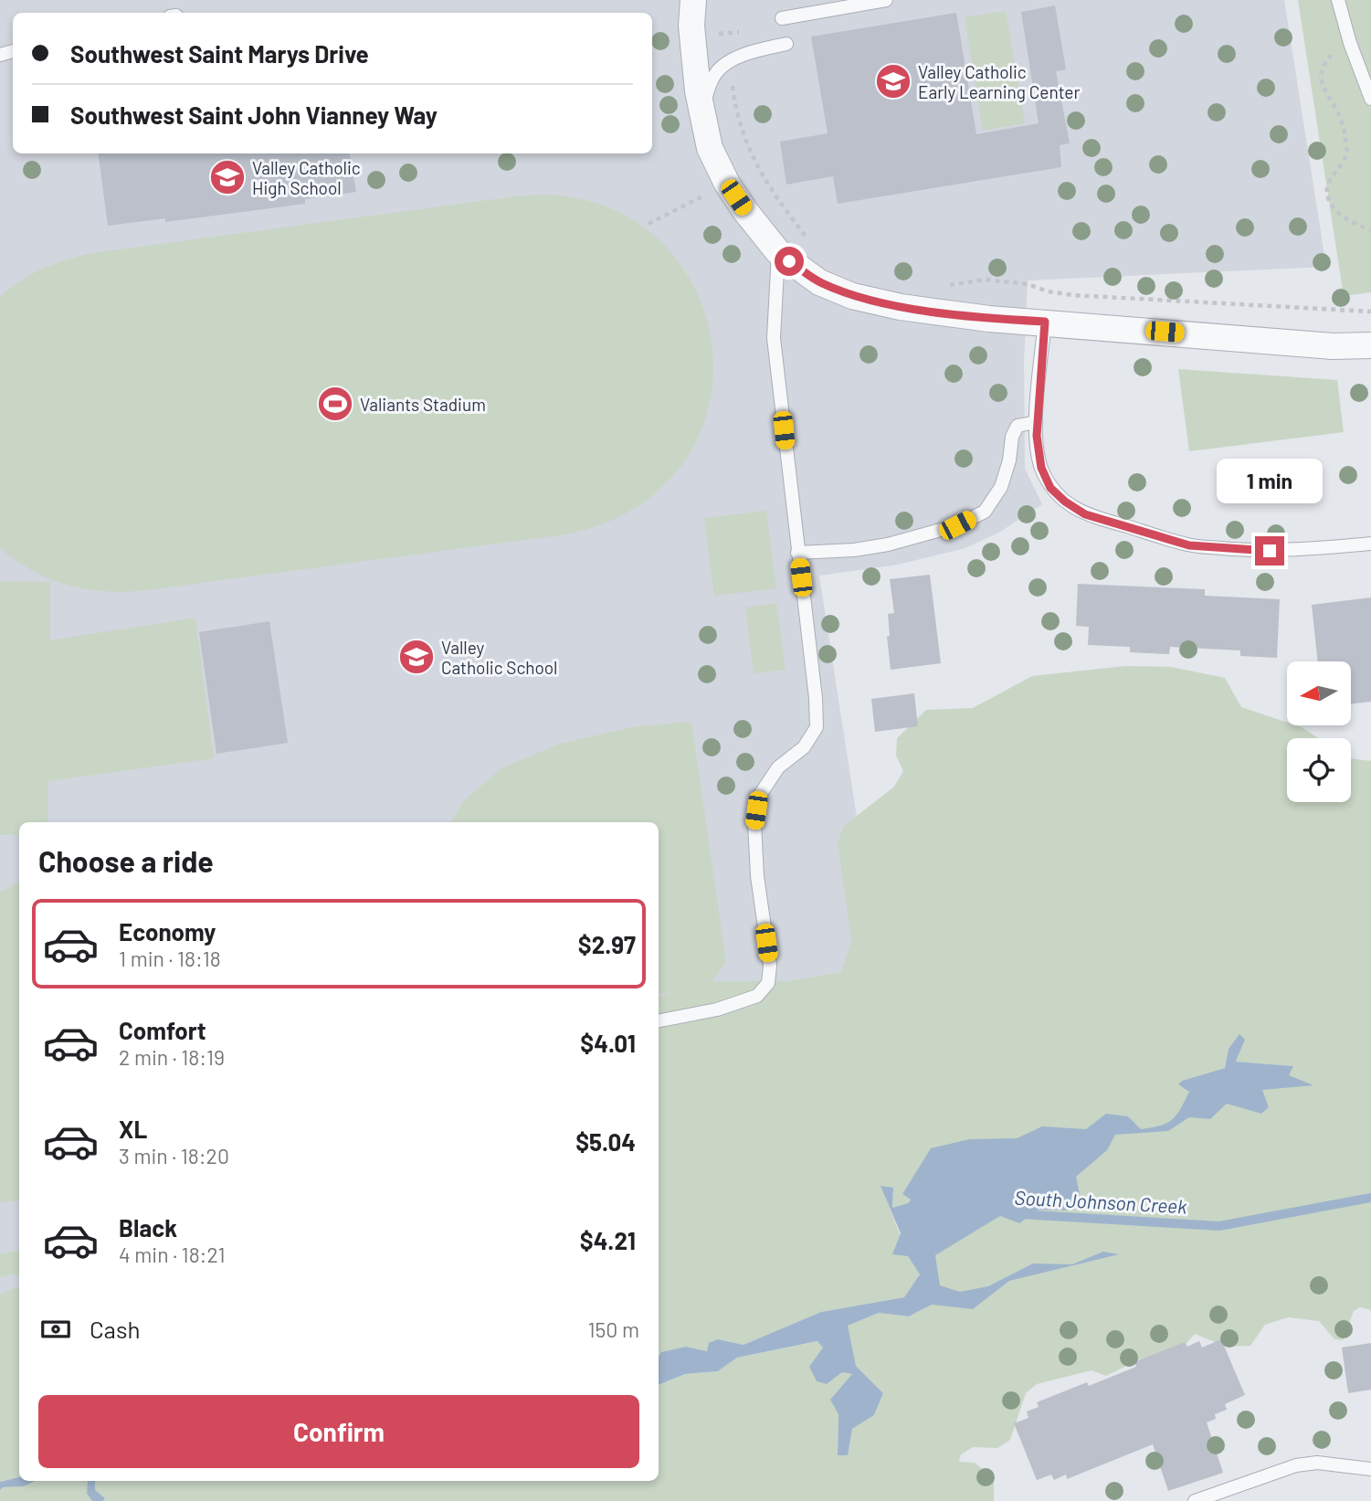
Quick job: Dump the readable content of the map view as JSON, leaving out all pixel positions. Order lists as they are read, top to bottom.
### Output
{
  "water": ["South Johnson Creek"],
  "places": {
    "school or university": ["Valley Catholic Early Learning Center", "Valley Catholic High School", "Valley Catholic School"],
    "sports": ["Valiants Stadium"]
  },
  "north": "left",
  "page": {
    "banner": ["Southwest Saint Marys Drive", "Southwest Saint John Vianney Way"],
    "bubble": "1 min",
    "heading": "Choose a ride",
    "list": [
      {
        "name": "Economy",
        "note": "1 min · 18:18",
        "value": "$2.97"
      },
      {
        "name": "Comfort",
        "note": "2 min · 18:19",
        "value": "$4.01"
      },
      {
        "name": "XL",
        "note": "3 min · 18:20",
        "value": "$5.04"
      },
      {
        "name": "Black",
        "note": "4 min · 18:21",
        "value": "$4.21"
      }
    ],
    "pay": ["Cash", "150 m"],
    "buttons": "Confirm"
  }
}
